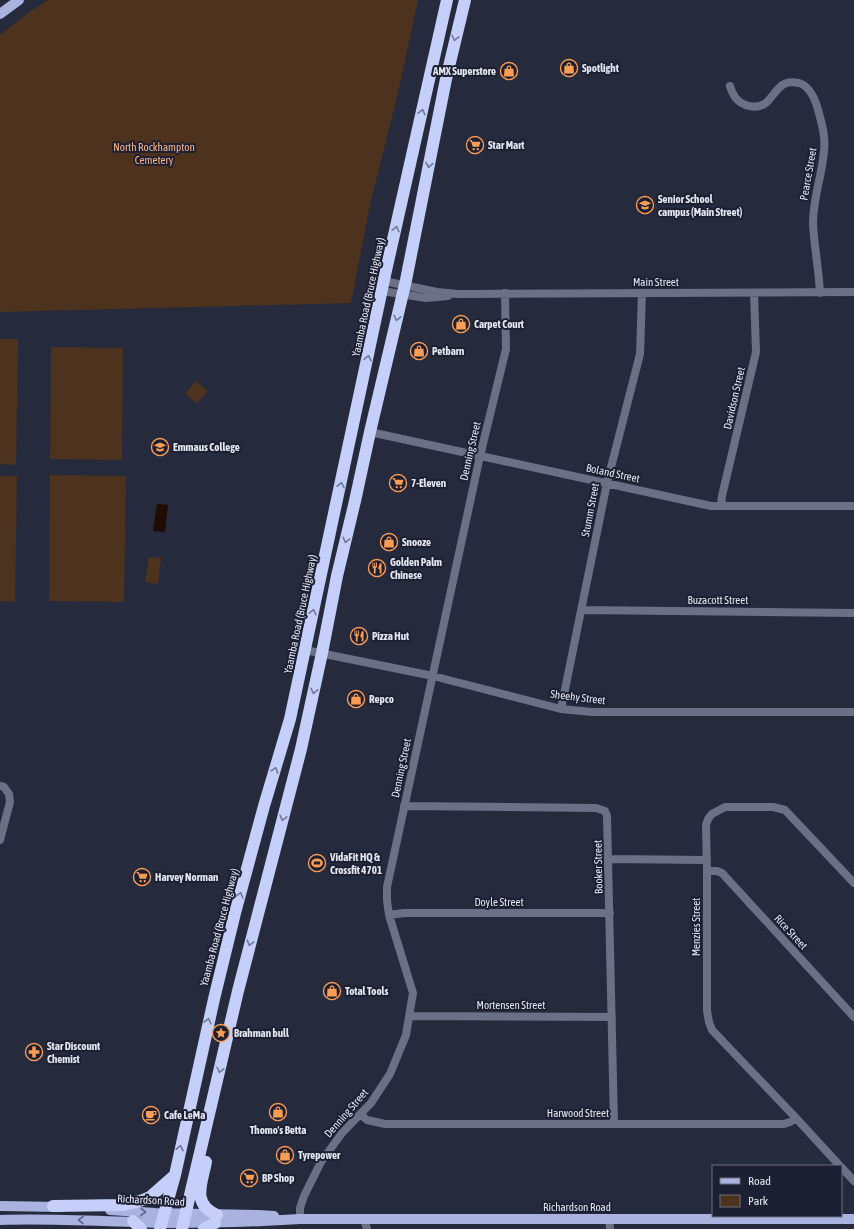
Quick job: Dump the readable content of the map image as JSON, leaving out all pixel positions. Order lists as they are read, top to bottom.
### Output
{
  "streets": {
    "highway": ["Yaamba Road (Bruce Highway)"],
    "main road": ["Richardson Road"],
    "street": [
      "Pearce Street",
      "Main Street",
      "Davidson Street",
      "Denning Street",
      "Boland Street",
      "Stumm Street",
      "Buzacott Street",
      "Sheehy Street",
      "Booker Street",
      "Doyle Street",
      "Menzies Street",
      "Rice Street",
      "Mortensen Street",
      "Harwood Street"
    ]
  },
  "crossings": [
    ["Pearce Street", "Main Street"],
    ["Main Street", "Yaamba Road (Bruce Highway)"],
    ["Main Street", "Davidson Street"],
    ["Main Street", "Denning Street"],
    ["Main Street", "Stumm Street"],
    ["Yaamba Road (Bruce Highway)", "Sheehy Street"],
    ["Yaamba Road (Bruce Highway)", "Richardson Road"],
    ["Davidson Street", "Boland Street"],
    ["Denning Street", "Boland Street"],
    ["Denning Street", "Sheehy Street"],
    ["Denning Street", "Booker Street"],
    ["Denning Street", "Doyle Street"],
    ["Denning Street", "Mortensen Street"],
    ["Denning Street", "Harwood Street"],
    ["Denning Street", "Richardson Road"],
    ["Boland Street", "Stumm Street"],
    ["Stumm Street", "Buzacott Street"],
    ["Stumm Street", "Sheehy Street"],
    ["Booker Street", "Doyle Street"],
    ["Booker Street", "Mortensen Street"],
    ["Booker Street", "Harwood Street"],
    ["Menzies Street", "Rice Street"],
    ["Menzies Street", "Harwood Street"]
  ],
  "parks": ["North Rockhampton Cemetery"],
  "places": {
    "shop": [
      "Spotlight",
      "AMX Superstore",
      "Carpet Court",
      "Petbarn",
      "Snooze",
      "Repco",
      "Total Tools",
      "Thomo's Betta",
      "Tyrepower"
    ],
    "supermarket": [
      "Star Mart",
      "7-Eleven",
      "Harvey Norman",
      "BP Shop"
    ],
    "school or university": ["Senior School campus (Main Street)", "Emmaus College"],
    "restaurant": ["Golden Palm Chinese", "Pizza Hut"],
    "sports": ["VidaFit HQ & Crossfit 4701"],
    "place": ["Brahman bull"],
    "pharmacy": ["Star Discount Chemist"],
    "cafe": ["Cafe LeMa"]
  },
  "legend": ["Road", "Park"]
}
